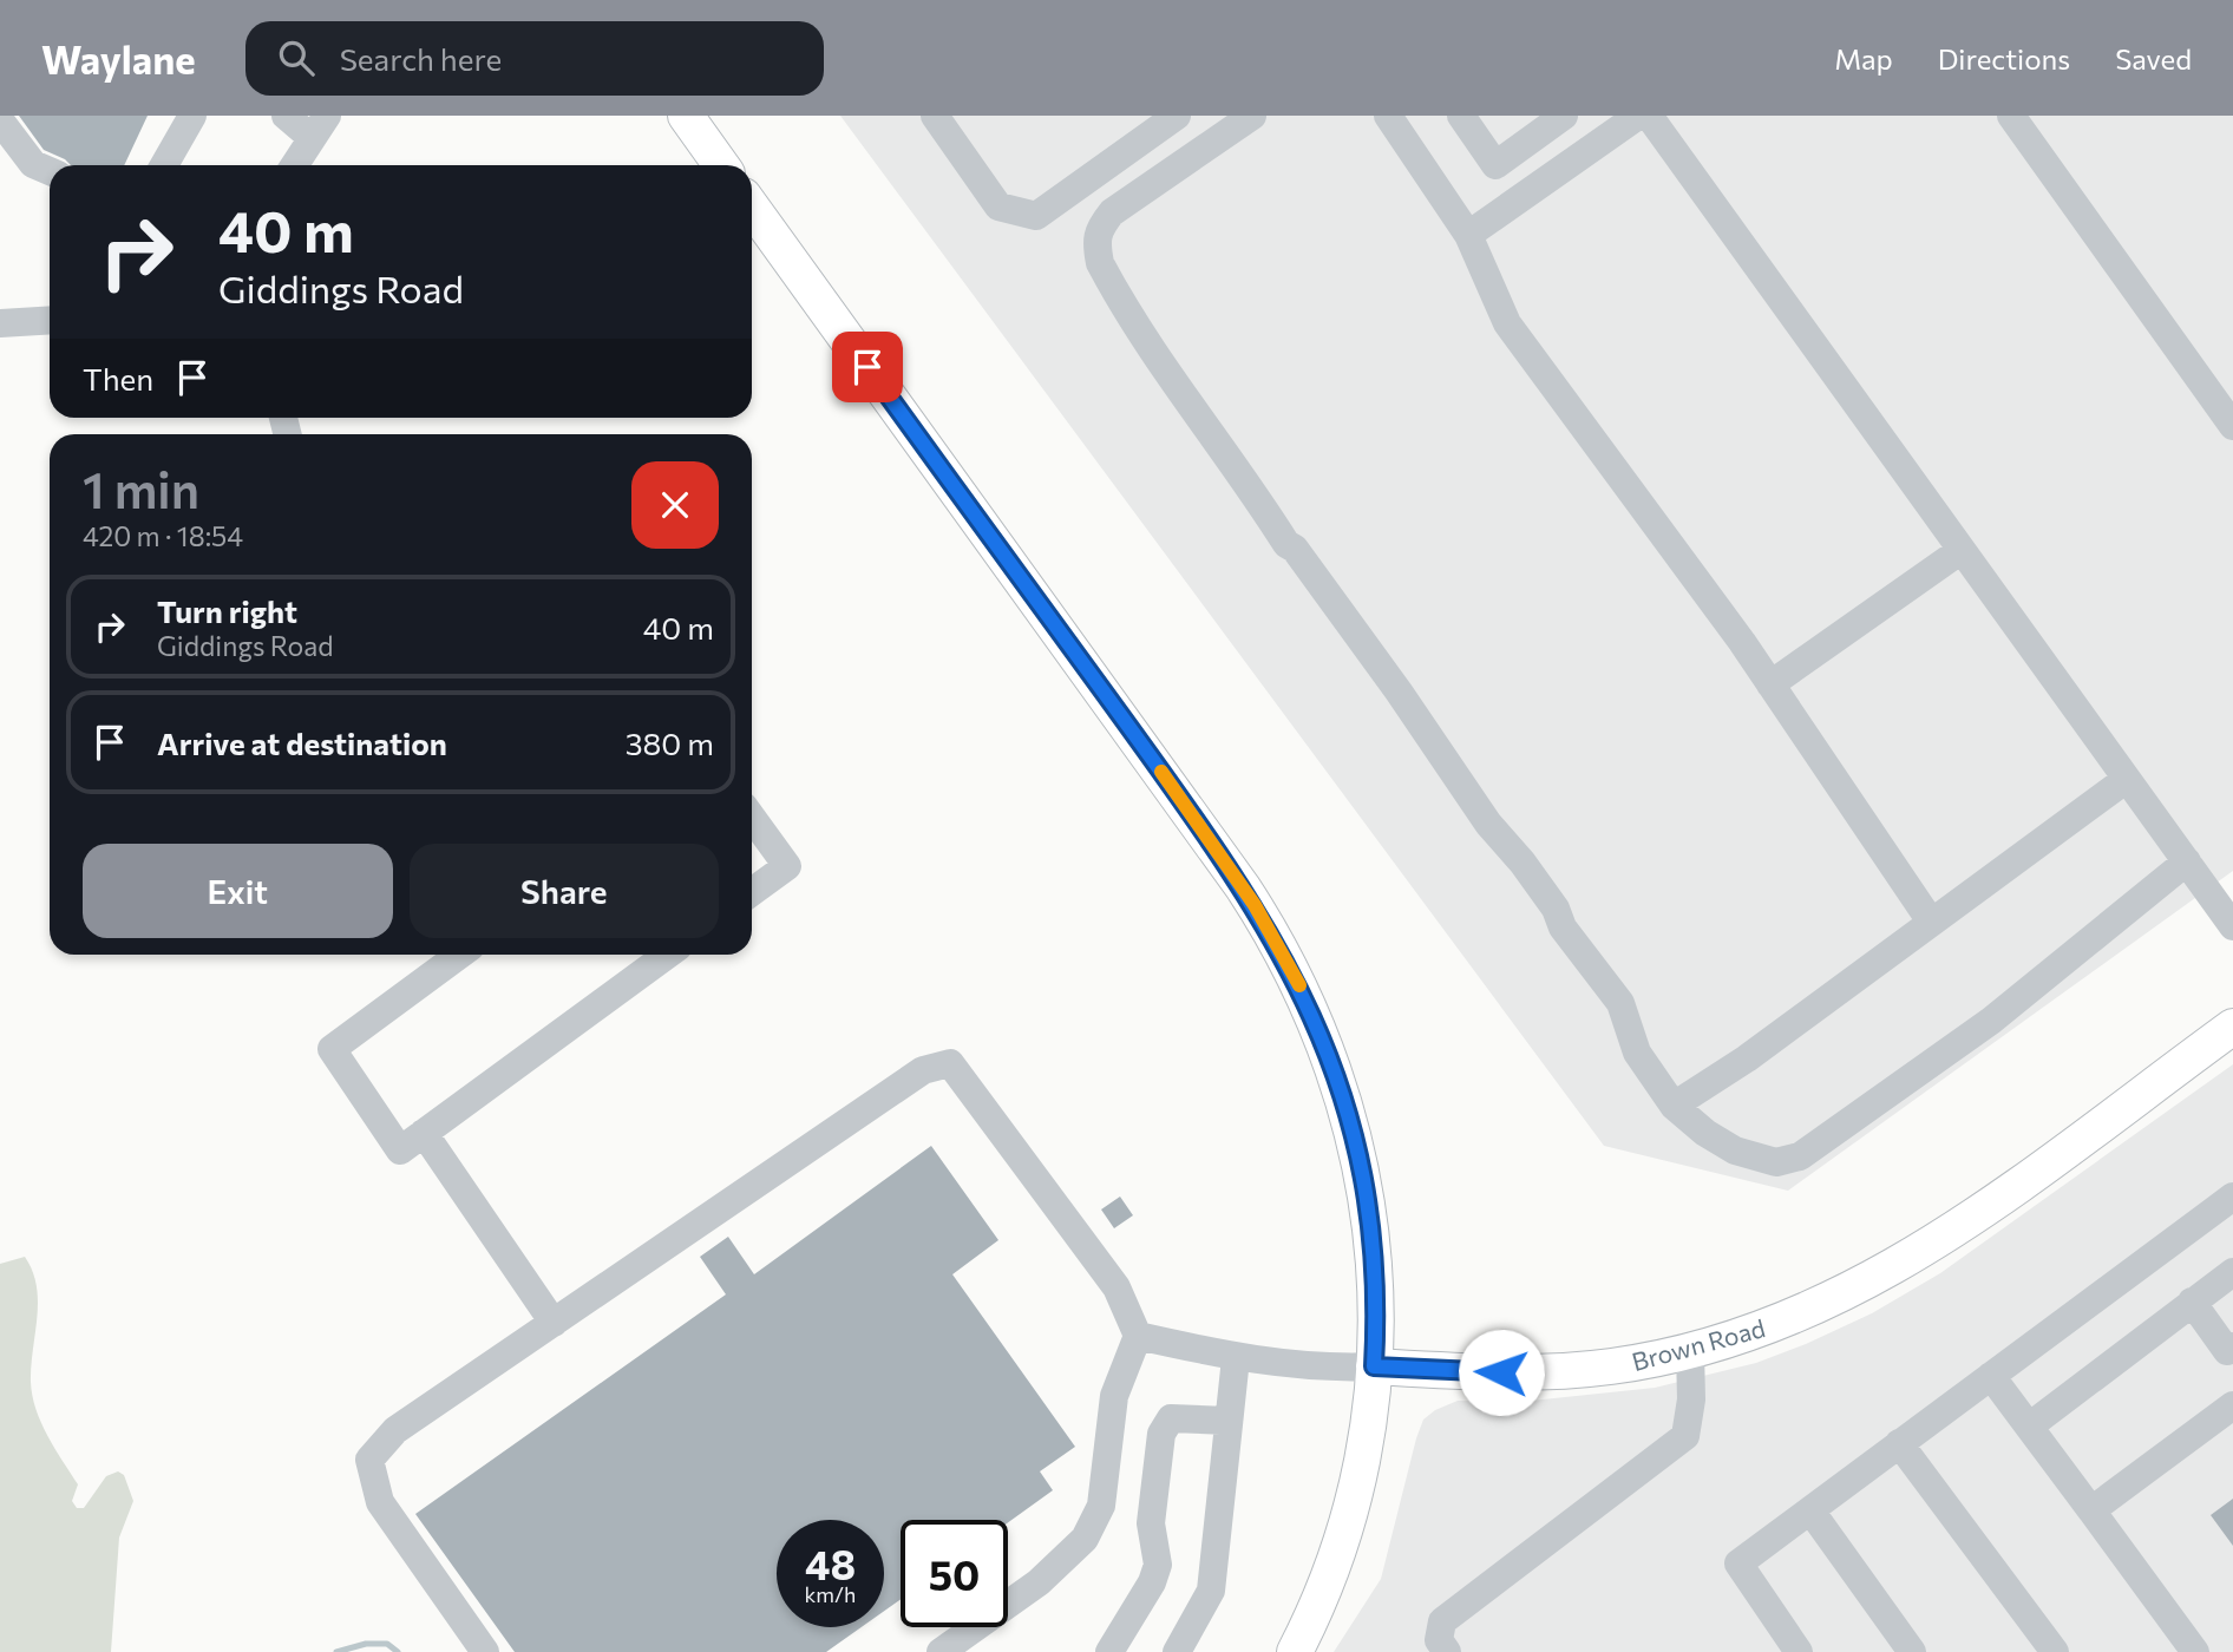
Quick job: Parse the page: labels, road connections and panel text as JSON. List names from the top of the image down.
{
  "streets": {
    "main road": ["Brown Road"]
  },
  "page": {
    "header": "Waylane",
    "search": "Search here",
    "nav": ["Map", "Directions", "Saved"],
    "turn": ["40 m", "Giddings Road"],
    "then": "Then",
    "heading": ["1 min", "420 m · 18:54"],
    "list": [
      {
        "name": "Turn right",
        "note": "Giddings Road",
        "value": "40 m"
      },
      {
        "name": "Arrive at destination",
        "value": "380 m"
      }
    ],
    "buttons": ["Exit", "Share"],
    "speed": "48 km/h",
    "limit": "50"
  }
}
